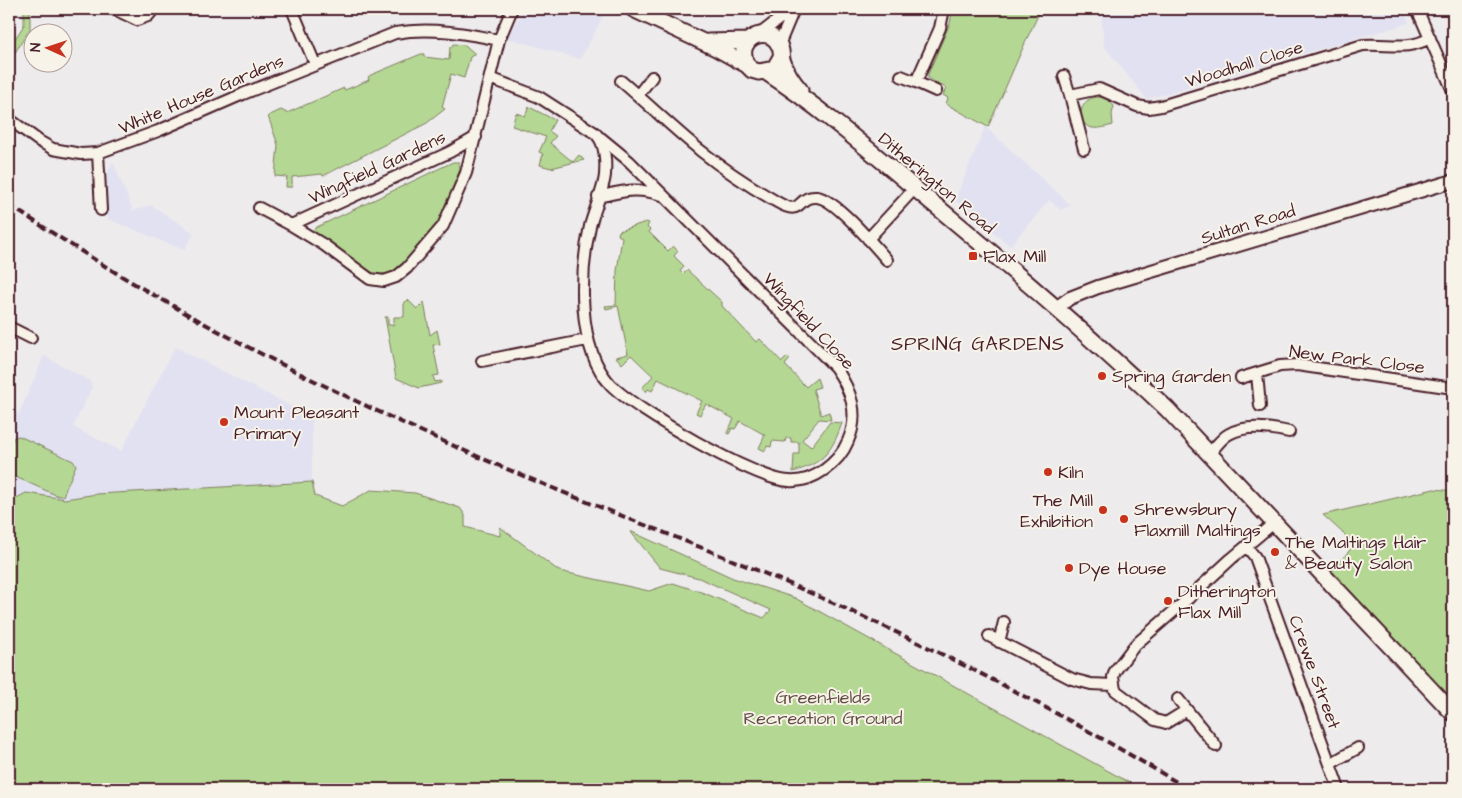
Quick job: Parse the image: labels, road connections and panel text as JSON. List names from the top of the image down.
{
  "streets": {
    "main road": ["Ditherington Road"],
    "street": [
      "Woodhall Close",
      "White House Gardens",
      "Wingfield Gardens",
      "Sultan Road",
      "Wingfield Close",
      "New Park Close",
      "Crewe Street"
    ]
  },
  "crossings": [
    ["White House Gardens", "Wingfield Gardens"],
    ["Wingfield Gardens", "Wingfield Close"],
    ["Ditherington Road", "Sultan Road"]
  ],
  "districts": ["SPRING GARDENS"],
  "parks": ["Greenfields Recreation Ground"],
  "places": {
    "transit": ["Flax Mill"],
    "other": [
      "Spring Garden",
      "Mount Pleasant Primary",
      "Kiln",
      "The Mill Exhibition",
      "Shrewsbury Flaxmill Maltings",
      "The Maltings Hair & Beauty Salon",
      "Dye House",
      "Ditherington Flax Mill"
    ]
  },
  "north": "left"
}
